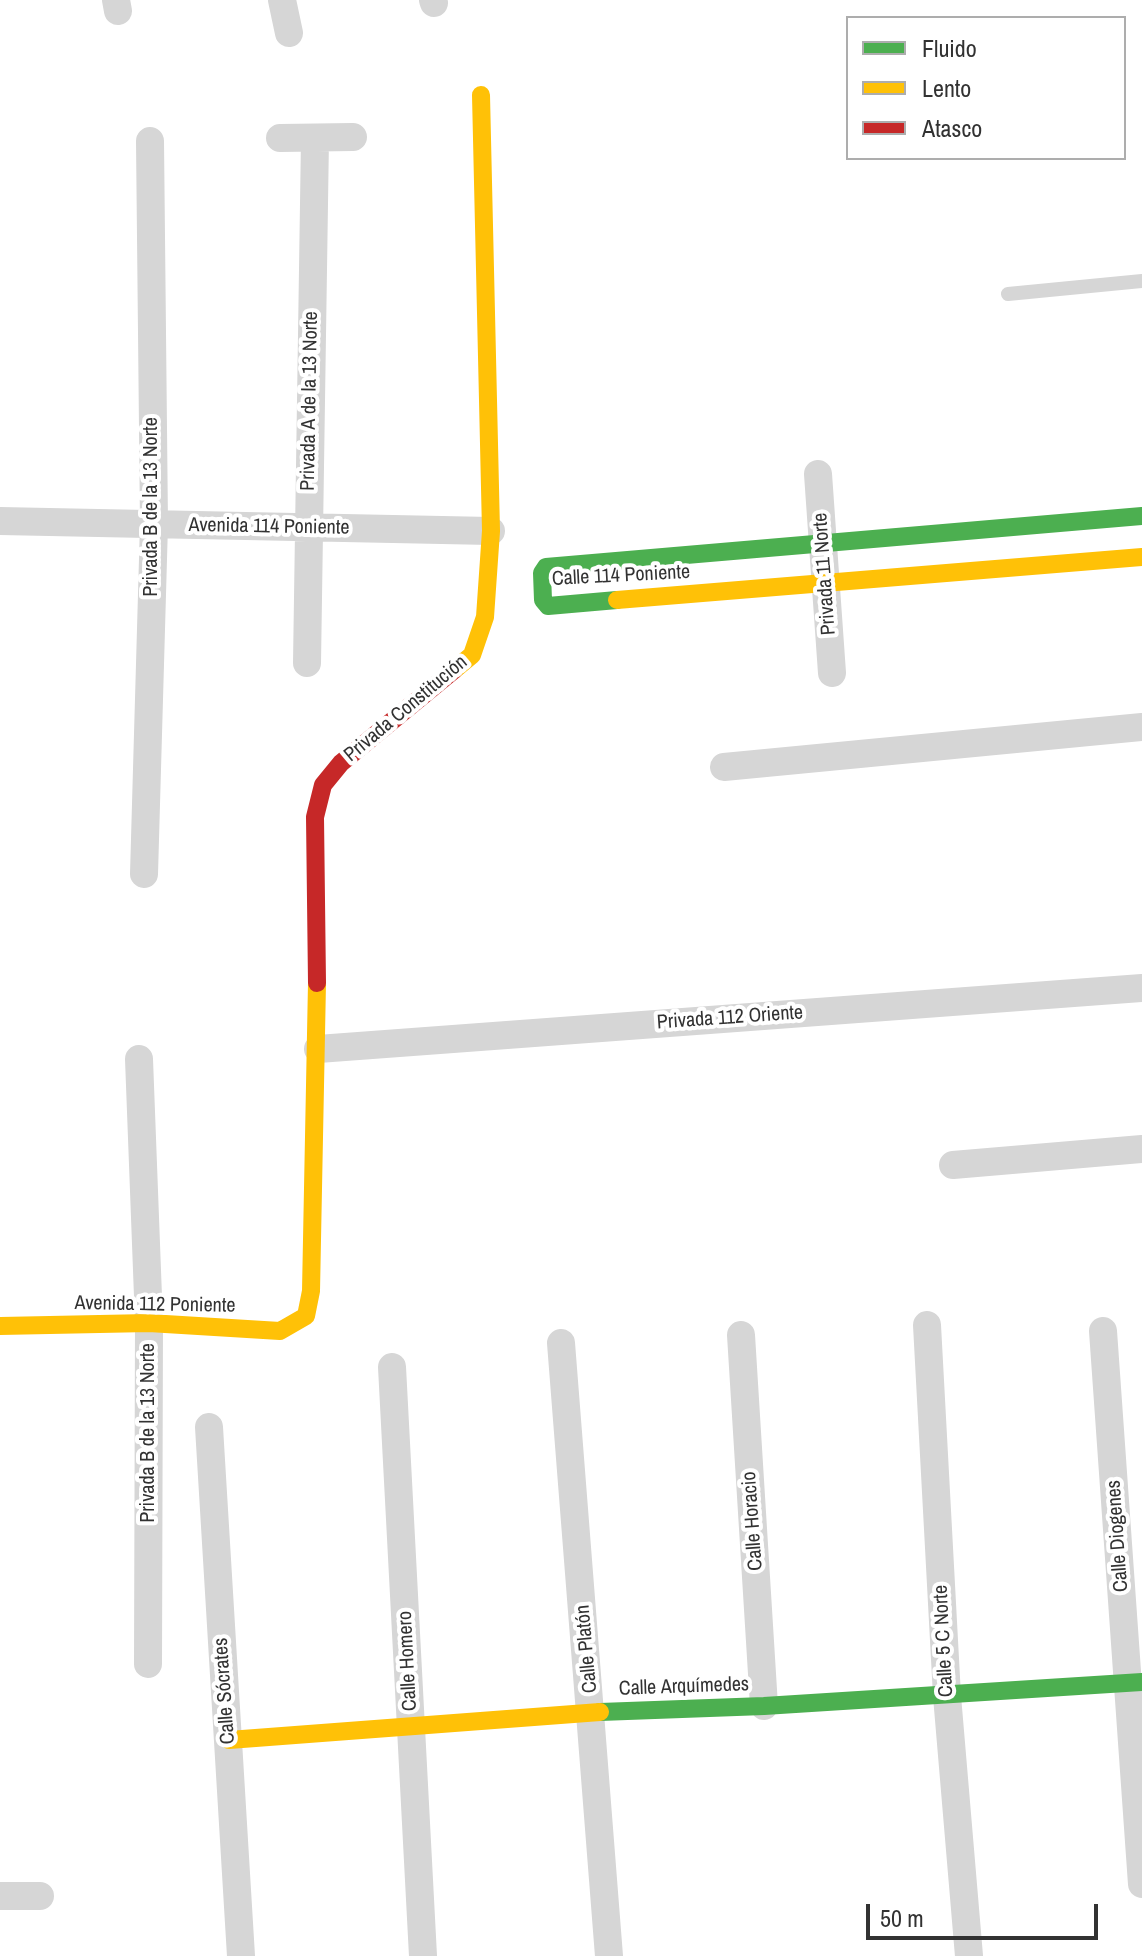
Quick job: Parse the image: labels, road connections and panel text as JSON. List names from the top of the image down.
{
  "streets": {
    "street": [
      "Privada A de la 13 Norte",
      "Privada B de la 13 Norte",
      "Avenida 114 Poniente",
      "Privada 11 Norte",
      "Calle 114 Poniente",
      "Privada Constitución",
      "Privada 112 Oriente",
      "Avenida 112 Poniente",
      "Calle Horacio",
      "Calle Diogenes",
      "Calle 5 C Norte",
      "Calle Platón",
      "Calle Homero",
      "Calle Arquímedes",
      "Calle Sócrates"
    ]
  },
  "crossings": [
    ["Privada A de la 13 Norte", "Avenida 114 Poniente"],
    ["Privada B de la 13 Norte", "Avenida 114 Poniente"],
    ["Privada B de la 13 Norte", "Avenida 112 Poniente"],
    ["Avenida 114 Poniente", "Privada Constitución"],
    ["Privada 11 Norte", "Calle 114 Poniente"],
    ["Privada Constitución", "Privada 112 Oriente"],
    ["Privada Constitución", "Avenida 112 Poniente"],
    ["Calle Horacio", "Calle Arquímedes"],
    ["Calle Diogenes", "Calle Arquímedes"],
    ["Calle 5 C Norte", "Calle Arquímedes"],
    ["Calle Platón", "Calle Arquímedes"],
    ["Calle Homero", "Calle Arquímedes"],
    ["Calle Arquímedes", "Calle Sócrates"]
  ],
  "legend": ["Fluido", "Lento", "Atasco"],
  "scale_bar": "50 m"
}
